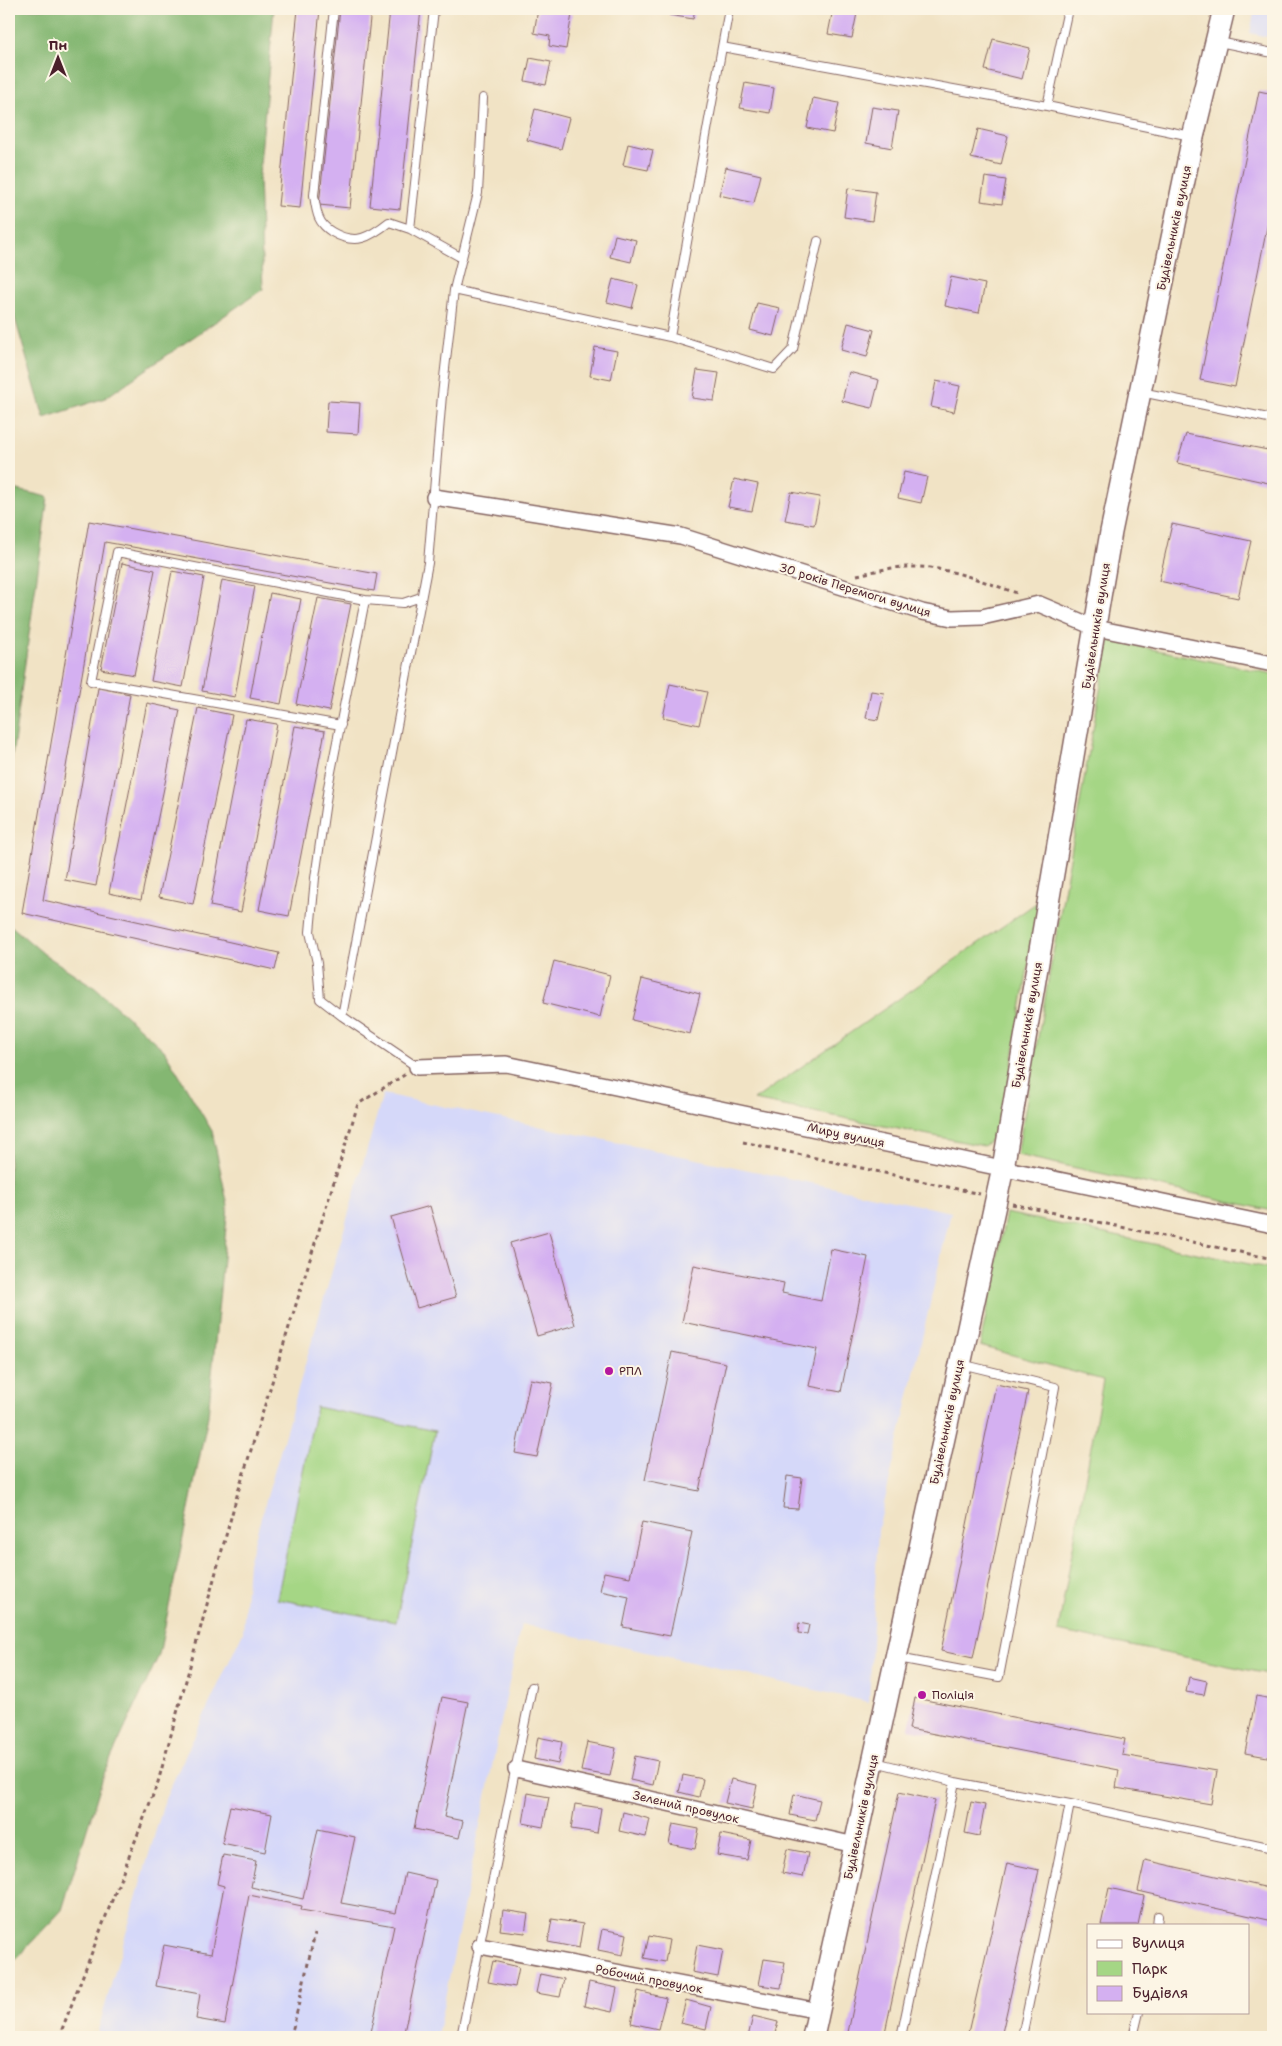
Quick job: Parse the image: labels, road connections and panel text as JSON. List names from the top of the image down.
{
  "streets": {
    "street": [
      "Будівельників вулиця",
      "30 років Перемоги вулиця",
      "Миру вулиця",
      "Зелений провулок",
      "Робочий провулок"
    ]
  },
  "crossings": [
    ["Будівельників вулиця", "Миру вулиця"],
    ["Будівельників вулиця", "Зелений провулок"],
    ["Будівельників вулиця", "Робочий провулок"]
  ],
  "places": ["РПЛ", "Поліція"],
  "legend": ["Вулиця", "Парк", "Будівля"],
  "north": "top"
}
